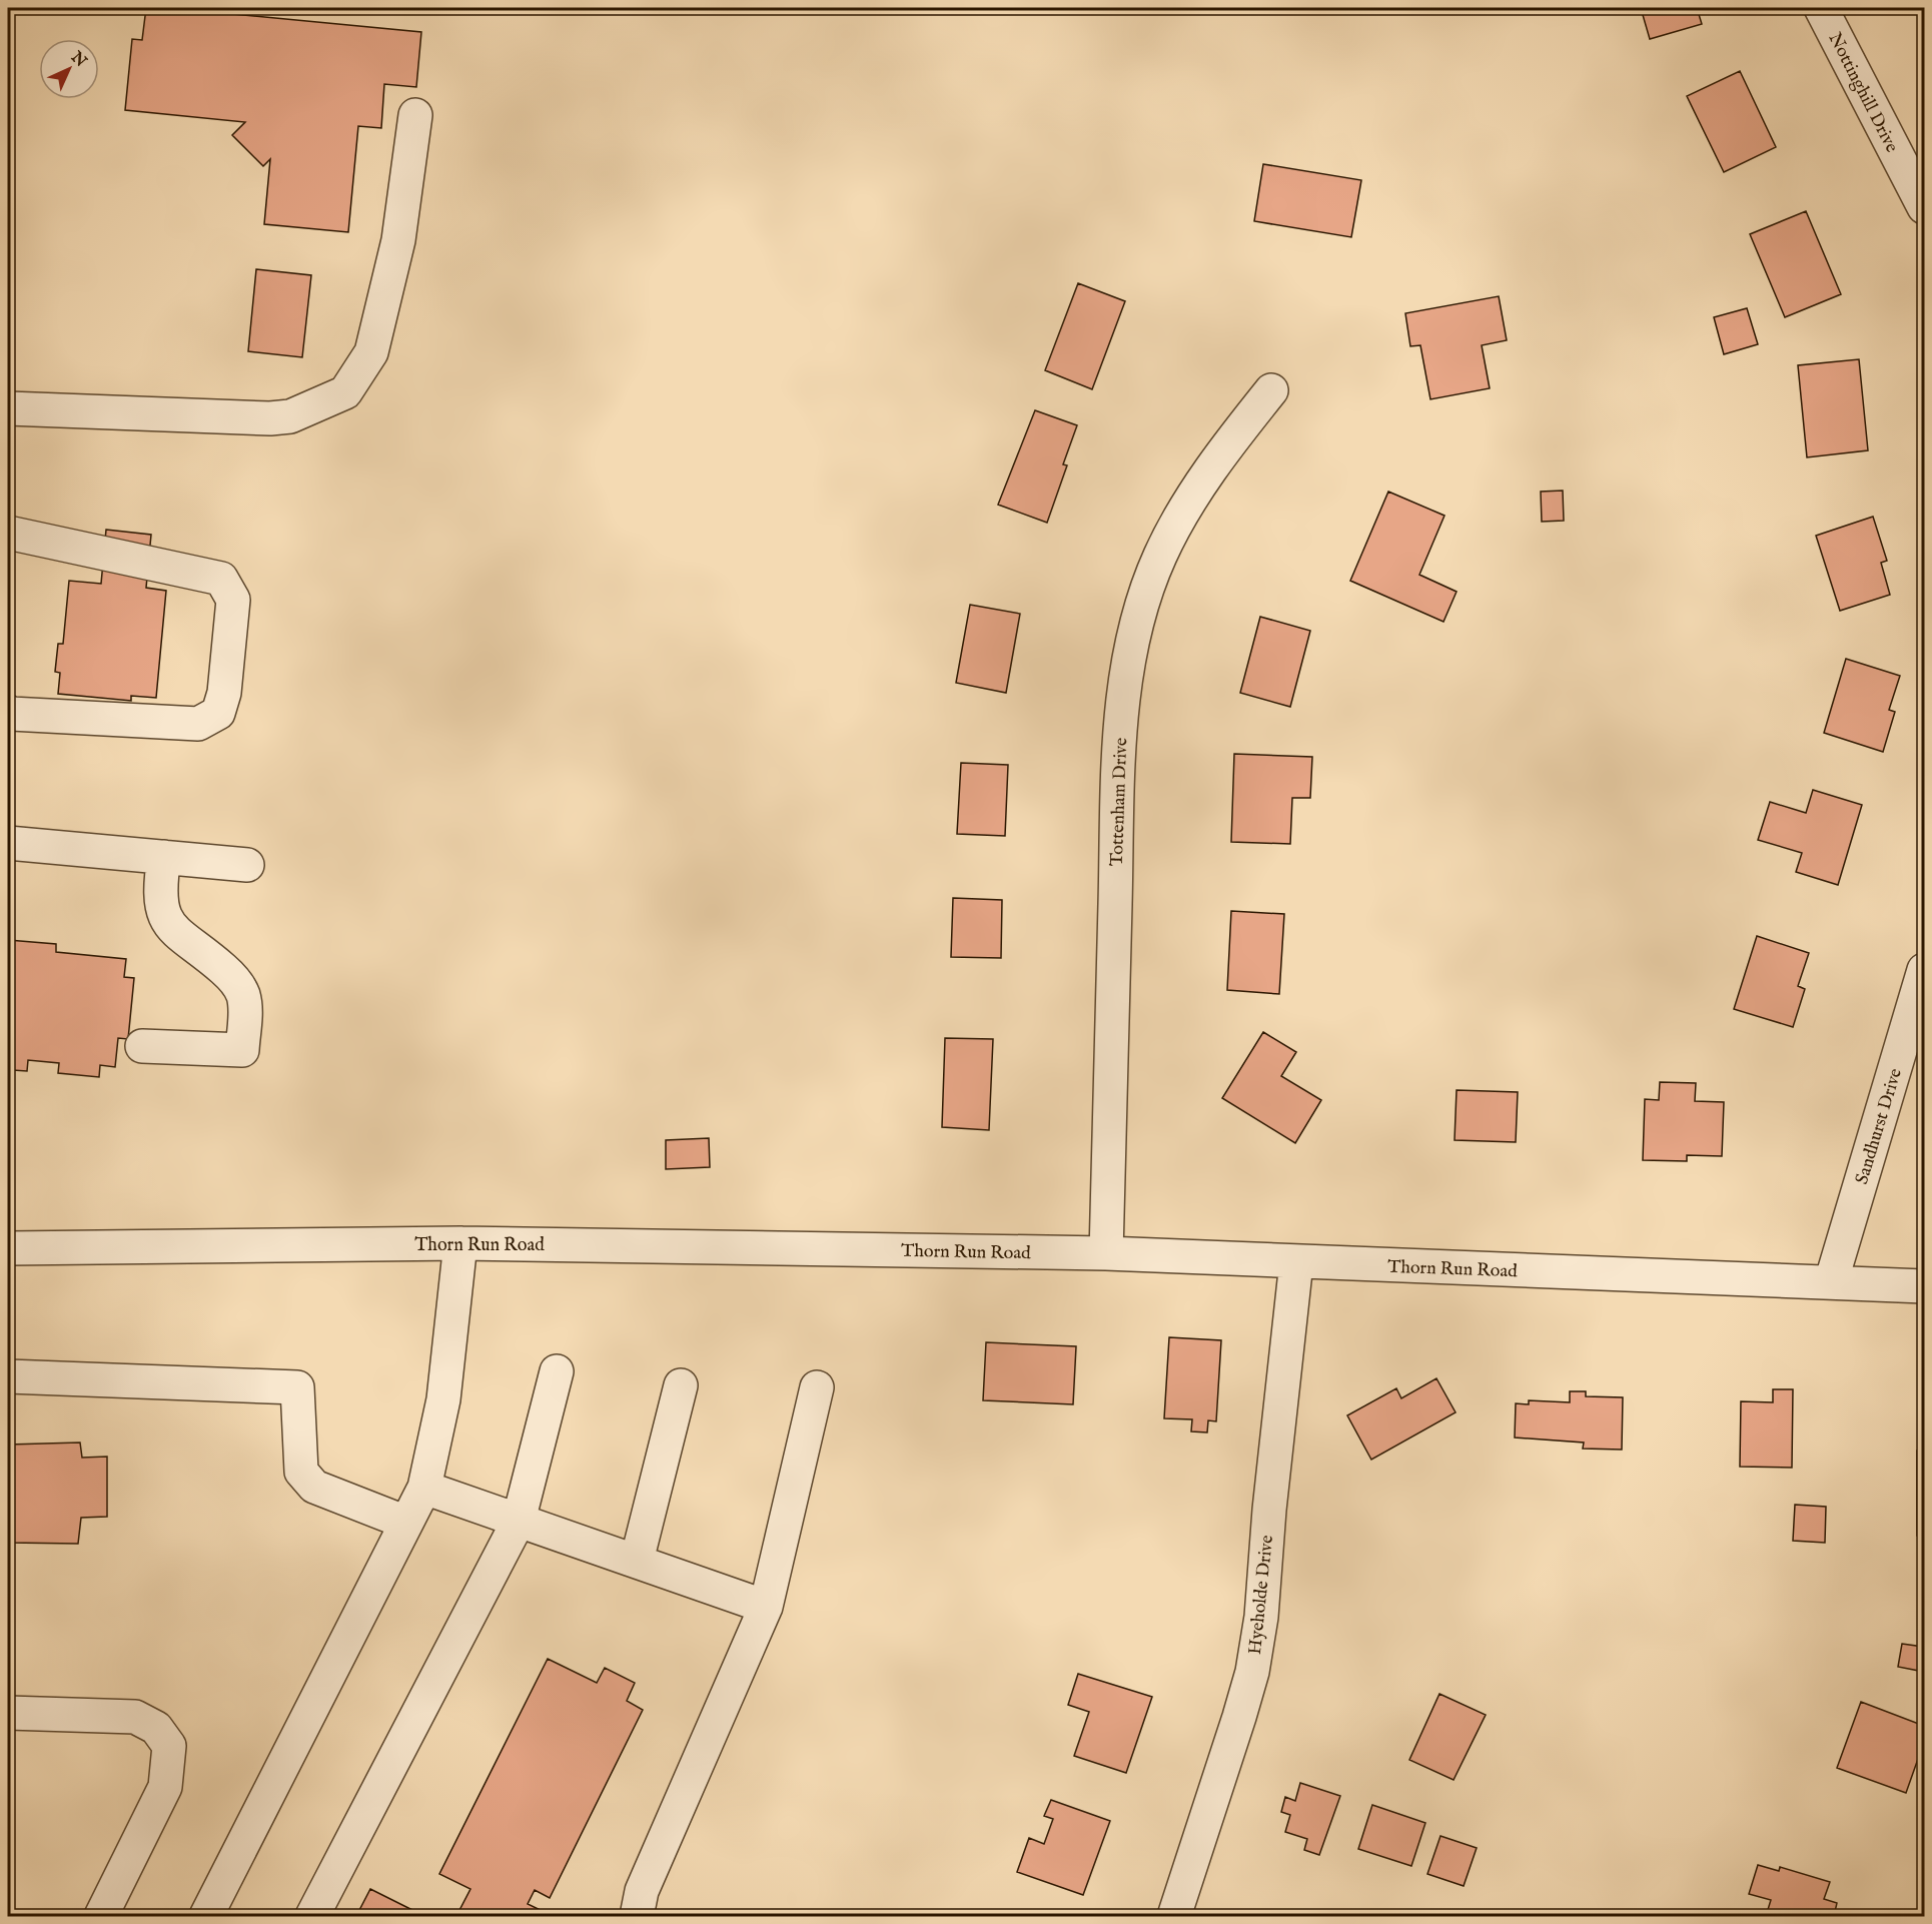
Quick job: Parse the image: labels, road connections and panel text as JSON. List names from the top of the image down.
{
  "streets": {
    "street": [
      "Nottinghill Drive",
      "Tottenham Drive",
      "Sandhurst Drive",
      "Thorn Run Road",
      "Hyeholde Drive"
    ]
  },
  "crossings": [
    ["Tottenham Drive", "Thorn Run Road"],
    ["Sandhurst Drive", "Thorn Run Road"],
    ["Thorn Run Road", "Hyeholde Drive"]
  ],
  "north": "top right"
}
